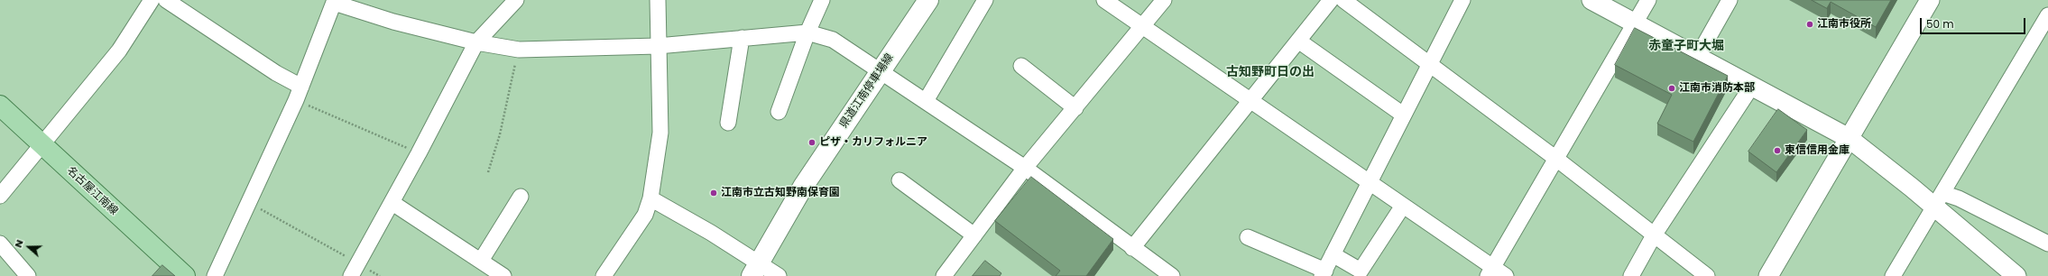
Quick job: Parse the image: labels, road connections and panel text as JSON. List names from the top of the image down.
{
  "streets": {
    "main road": ["県道江南停車場線", "名古屋江南線"]
  },
  "districts": ["赤童子町大堀", "古知野町日の出"],
  "places": [
    "江南市役所",
    "江南市消防本部",
    "ピザ・カリフォルニア",
    "東信信用金庫",
    "江南市立古知野南保育園"
  ],
  "scale_bar": "50 m",
  "north": "left"
}
